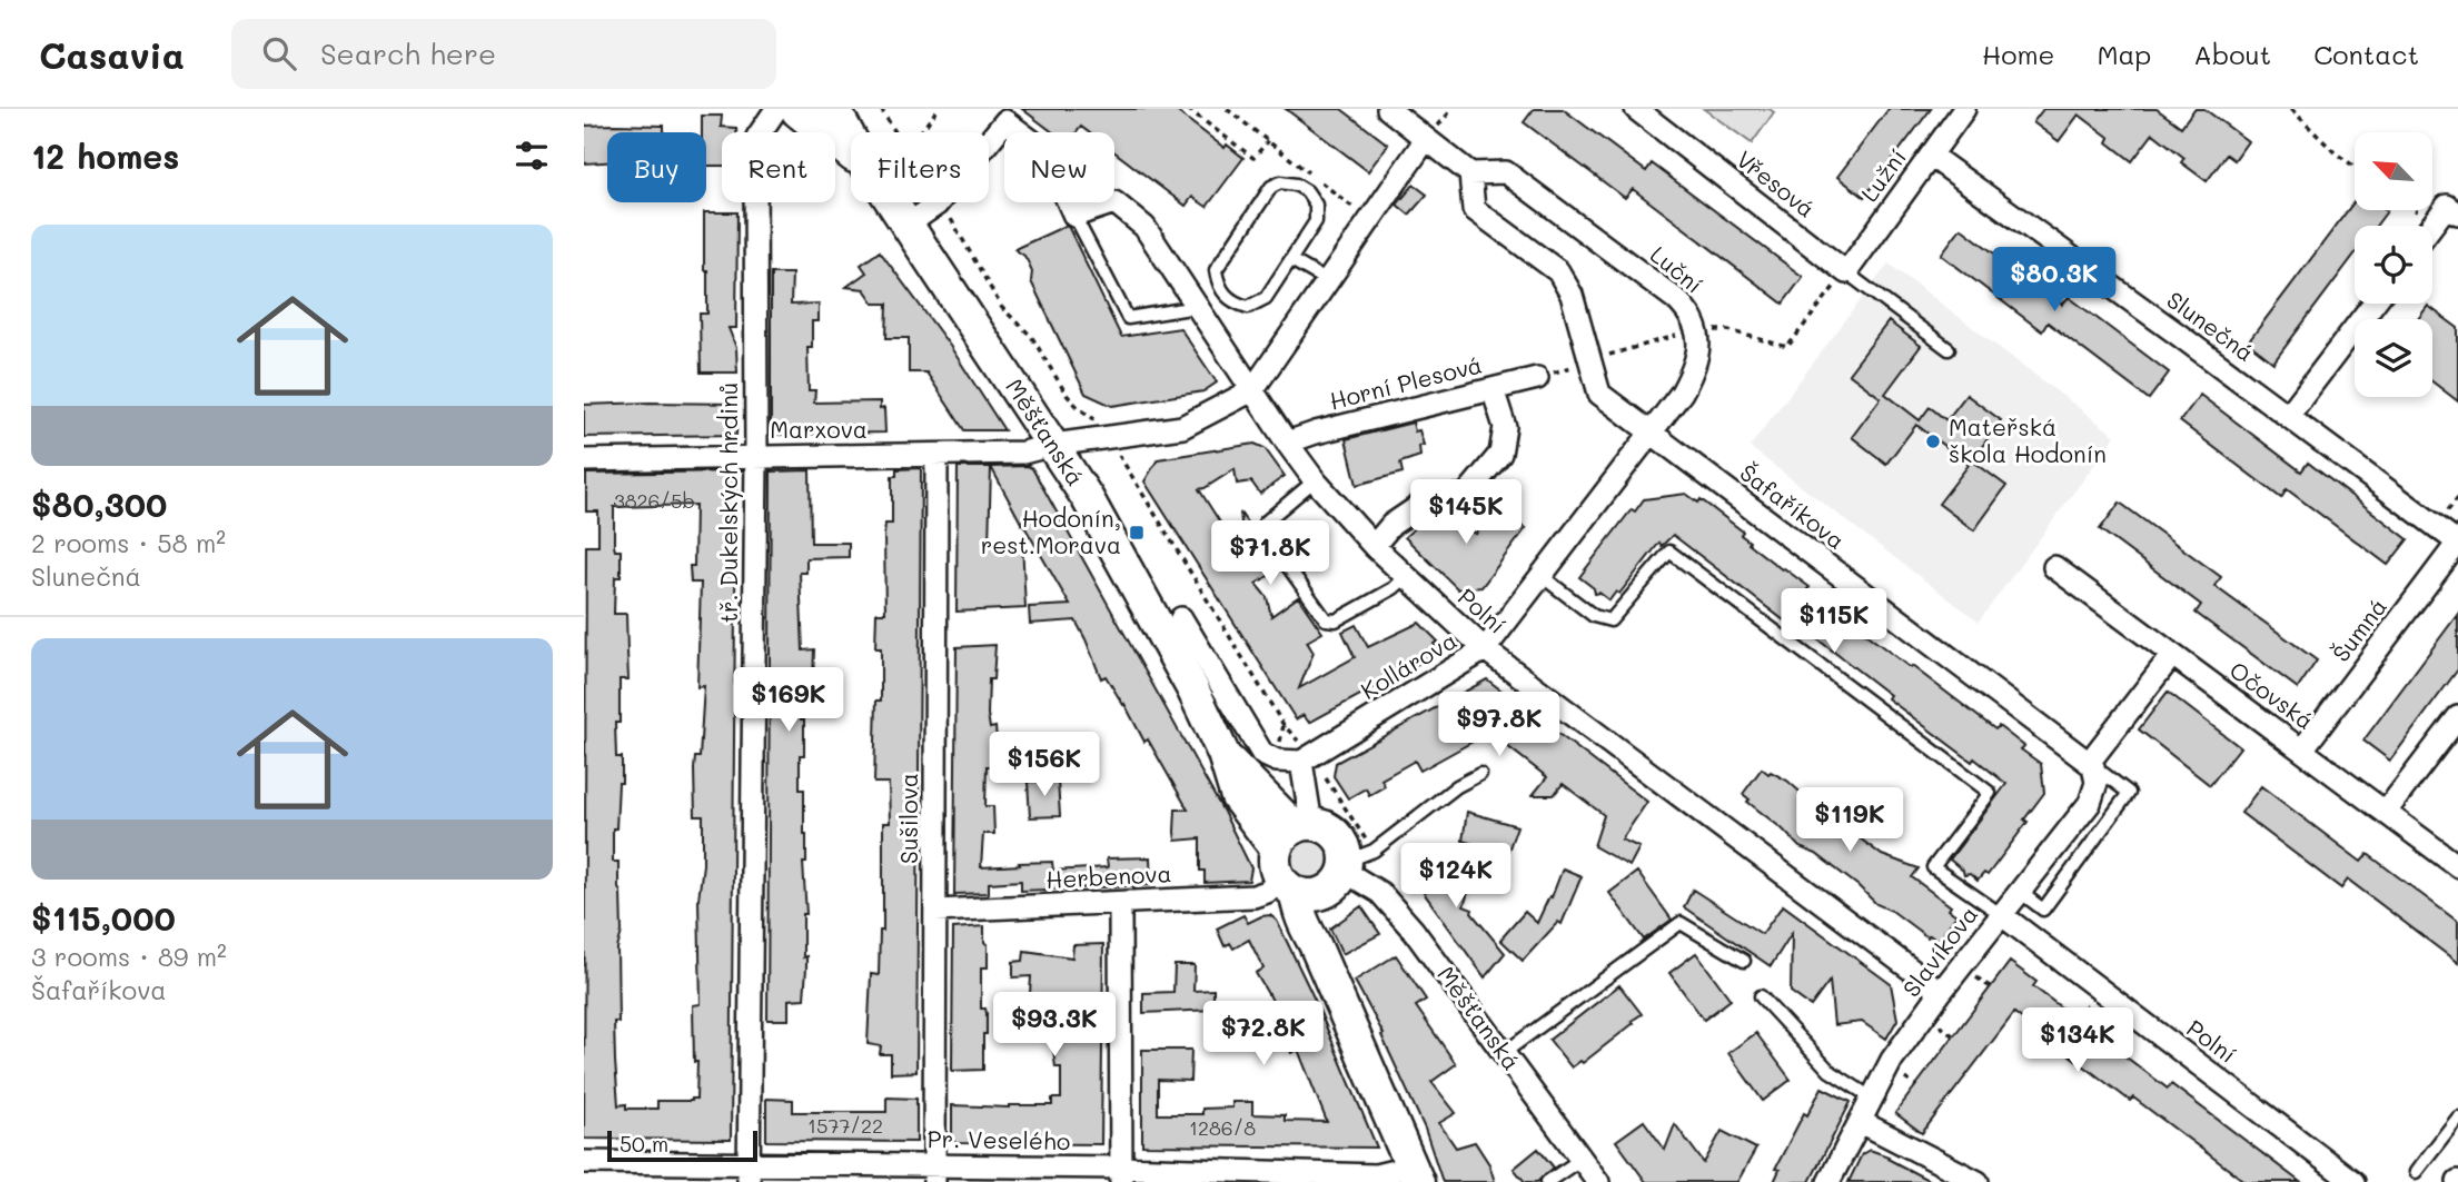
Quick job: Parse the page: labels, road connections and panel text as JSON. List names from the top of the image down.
{
  "streets": {
    "main road": ["Měšťanská"],
    "street": [
      "Lužní",
      "Vřesová",
      "Luční",
      "Slunečná",
      "Horní Plesová",
      "Marxova",
      "tř. Dukelských hrdinů",
      "Šafaříkova",
      "Polní",
      "Šumná",
      "Kollárova",
      "Očovská",
      "Sušilova",
      "Herbenova",
      "Slavíkova",
      "Pr. Veselého"
    ]
  },
  "crossings": [
    ["Lužní", "Vřesová"],
    ["Lužní", "Slunečná"],
    ["Luční", "Šafaříkova"],
    ["Luční", "Kollárova"],
    ["Slunečná", "Šumná"],
    ["Horní Plesová", "Polní"],
    ["Marxova", "Měšťanská"],
    ["Marxova", "tř. Dukelských hrdinů"],
    ["Marxova", "Sušilova"],
    ["Měšťanská", "tř. Dukelských hrdinů"],
    ["Měšťanská", "Herbenova"],
    ["tř. Dukelských hrdinů", "Pr. Veselého"],
    ["Šafaříkova", "Kollárova"],
    ["Šafaříkova", "Slavíkova"],
    ["Polní", "Kollárova"],
    ["Polní", "Slavíkova"],
    ["Šumná", "Očovská"],
    ["Sušilova", "Herbenova"],
    ["Sušilova", "Pr. Veselého"]
  ],
  "places": {
    "other": ["Mateřská škola Hodonín"],
    "transit": ["Hodonín, rest.Morava"]
  },
  "house_numbers": ["3826/5b", "1577/22", "1286/8"],
  "scale_bar": "50 m",
  "north": "top left",
  "page": {
    "header": "Casavia",
    "search": "Search here",
    "nav": [
      "Home",
      "Map",
      "About",
      "Contact"
    ],
    "heading": "12 homes",
    "chip": [
      "Buy",
      "Rent",
      "Filters",
      "New"
    ],
    "list": [
      {
        "name": "$80,300",
        "note": "2 rooms · 58 m² · Slunečná"
      },
      {
        "name": "$115,000",
        "note": "3 rooms · 89 m² · Šafaříkova"
      }
    ],
    "price": [
      "$80.3K",
      "$145K",
      "$71.8K",
      "$115K",
      "$169K",
      "$97.8K",
      "$156K",
      "$119K",
      "$124K",
      "$93.3K",
      "$72.8K",
      "$134K"
    ],
    "scale": "50 m"
  }
}
